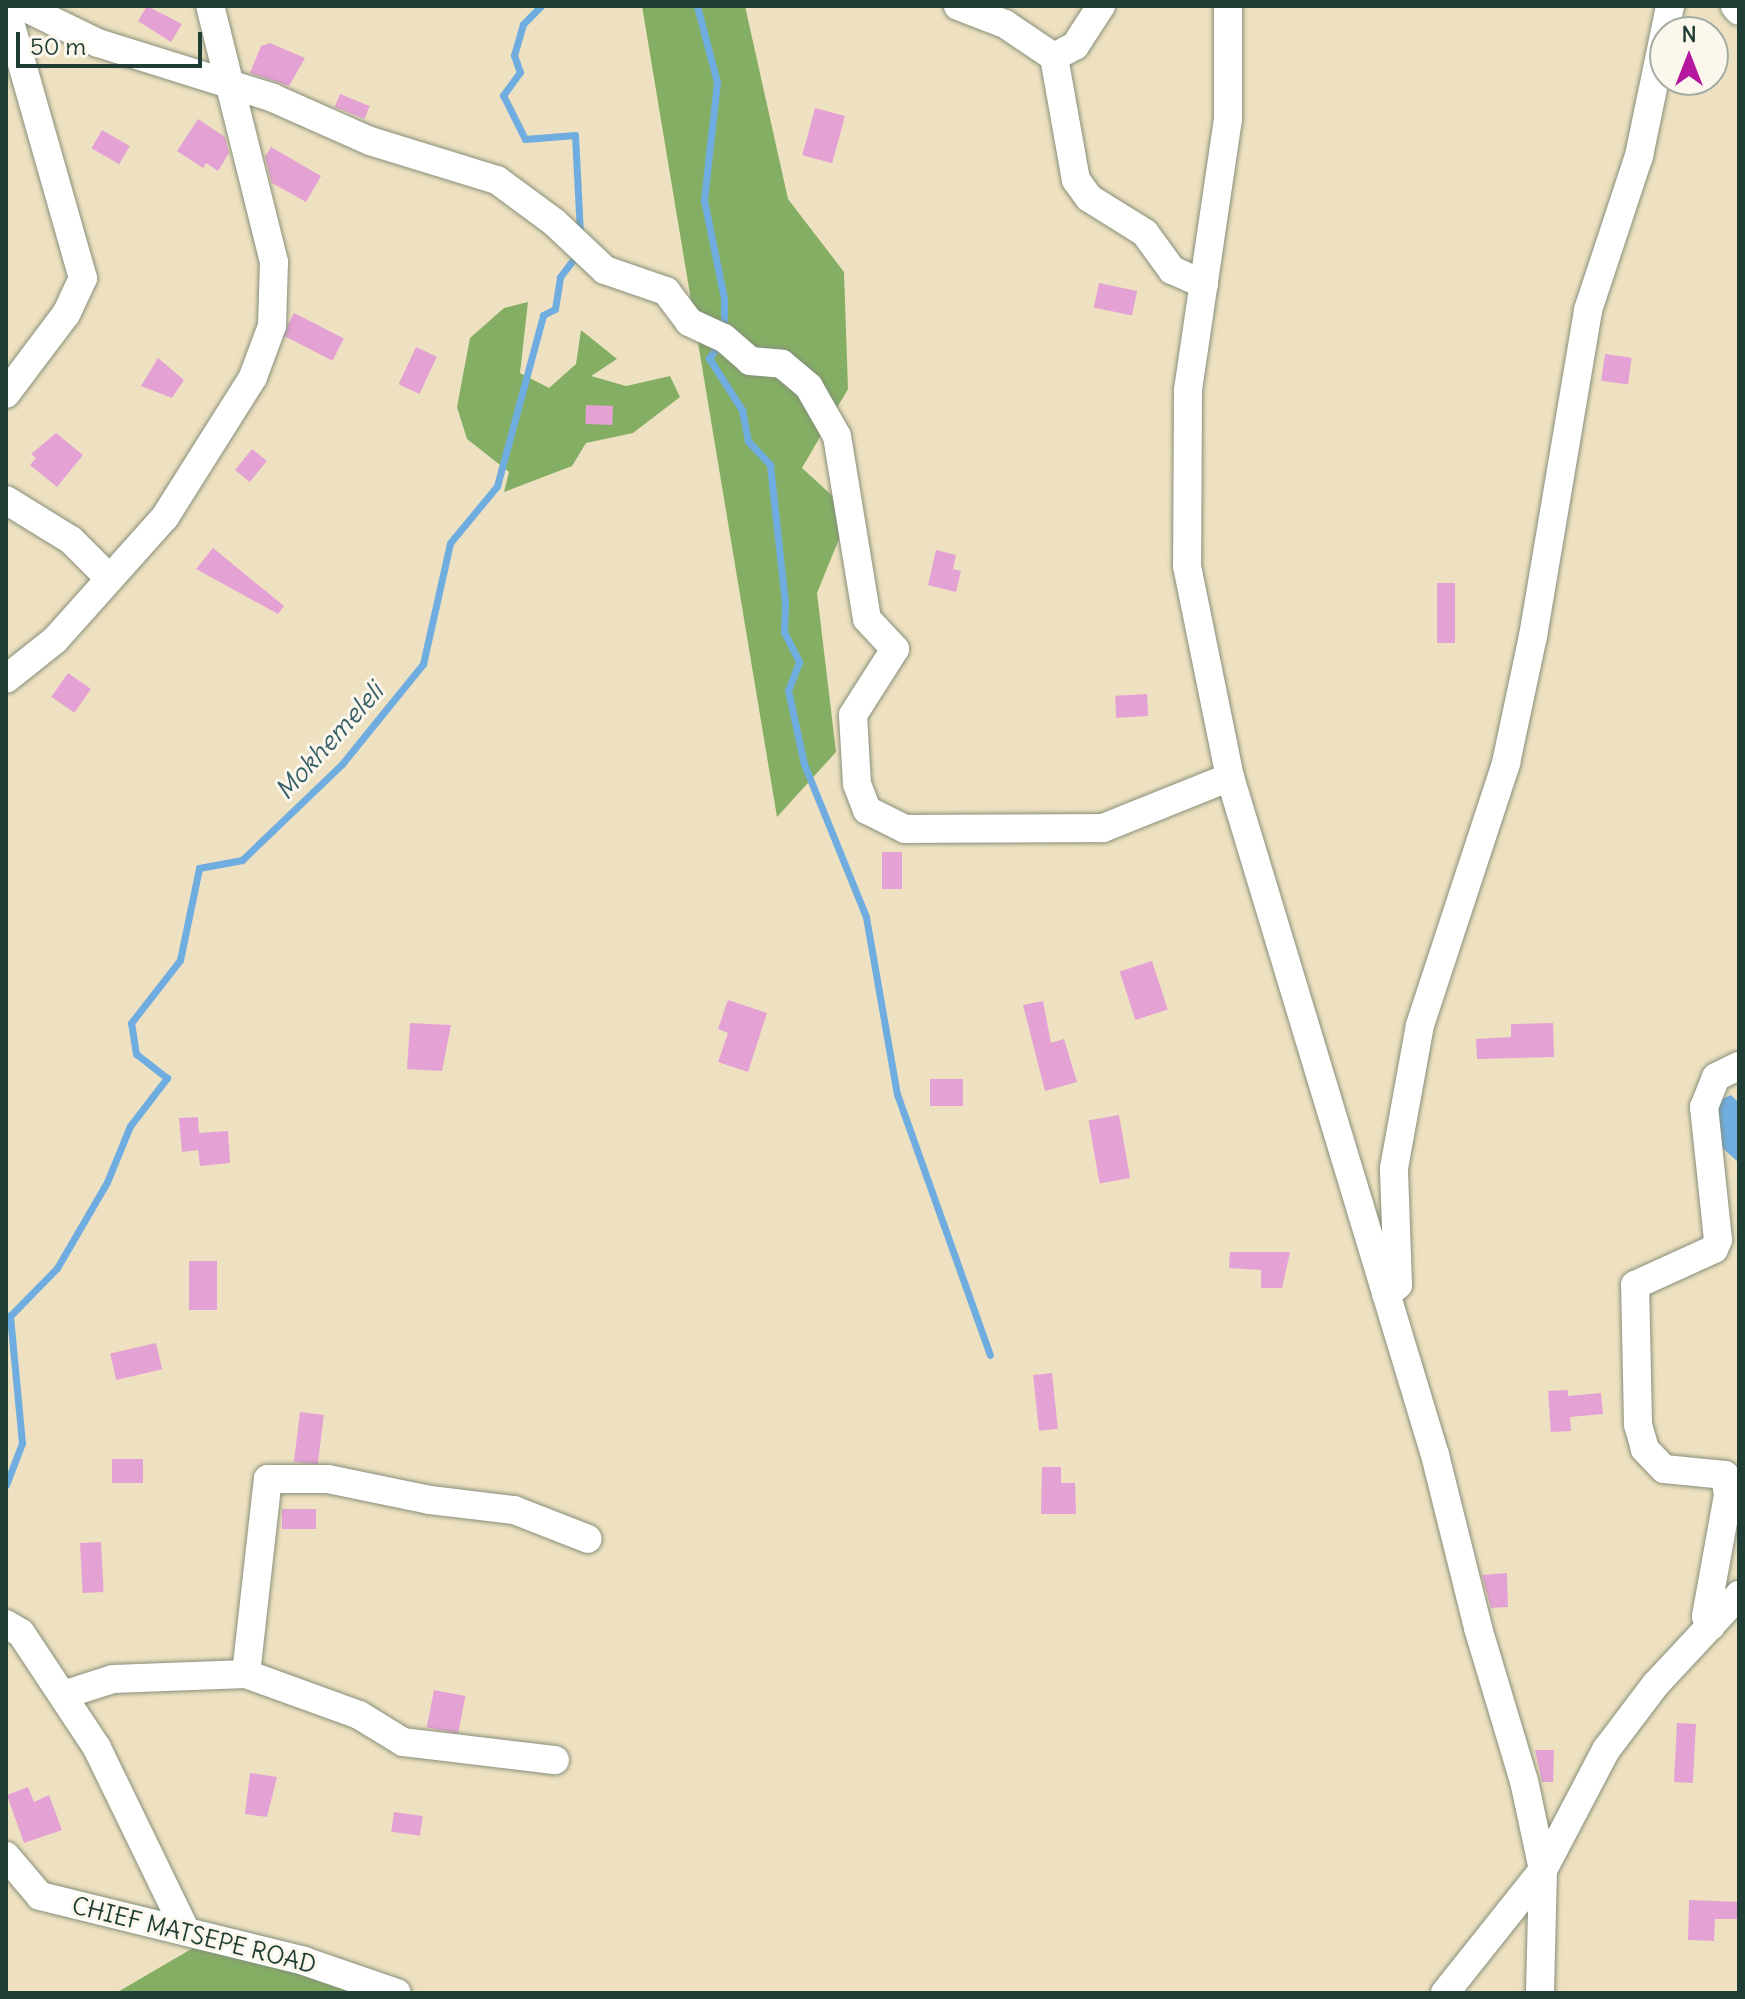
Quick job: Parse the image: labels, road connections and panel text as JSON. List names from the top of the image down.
{
  "streets": {
    "street": ["CHIEF MATSEPE ROAD"]
  },
  "water": ["Mokhemeleli"],
  "scale_bar": "50 m",
  "north": "top"
}
